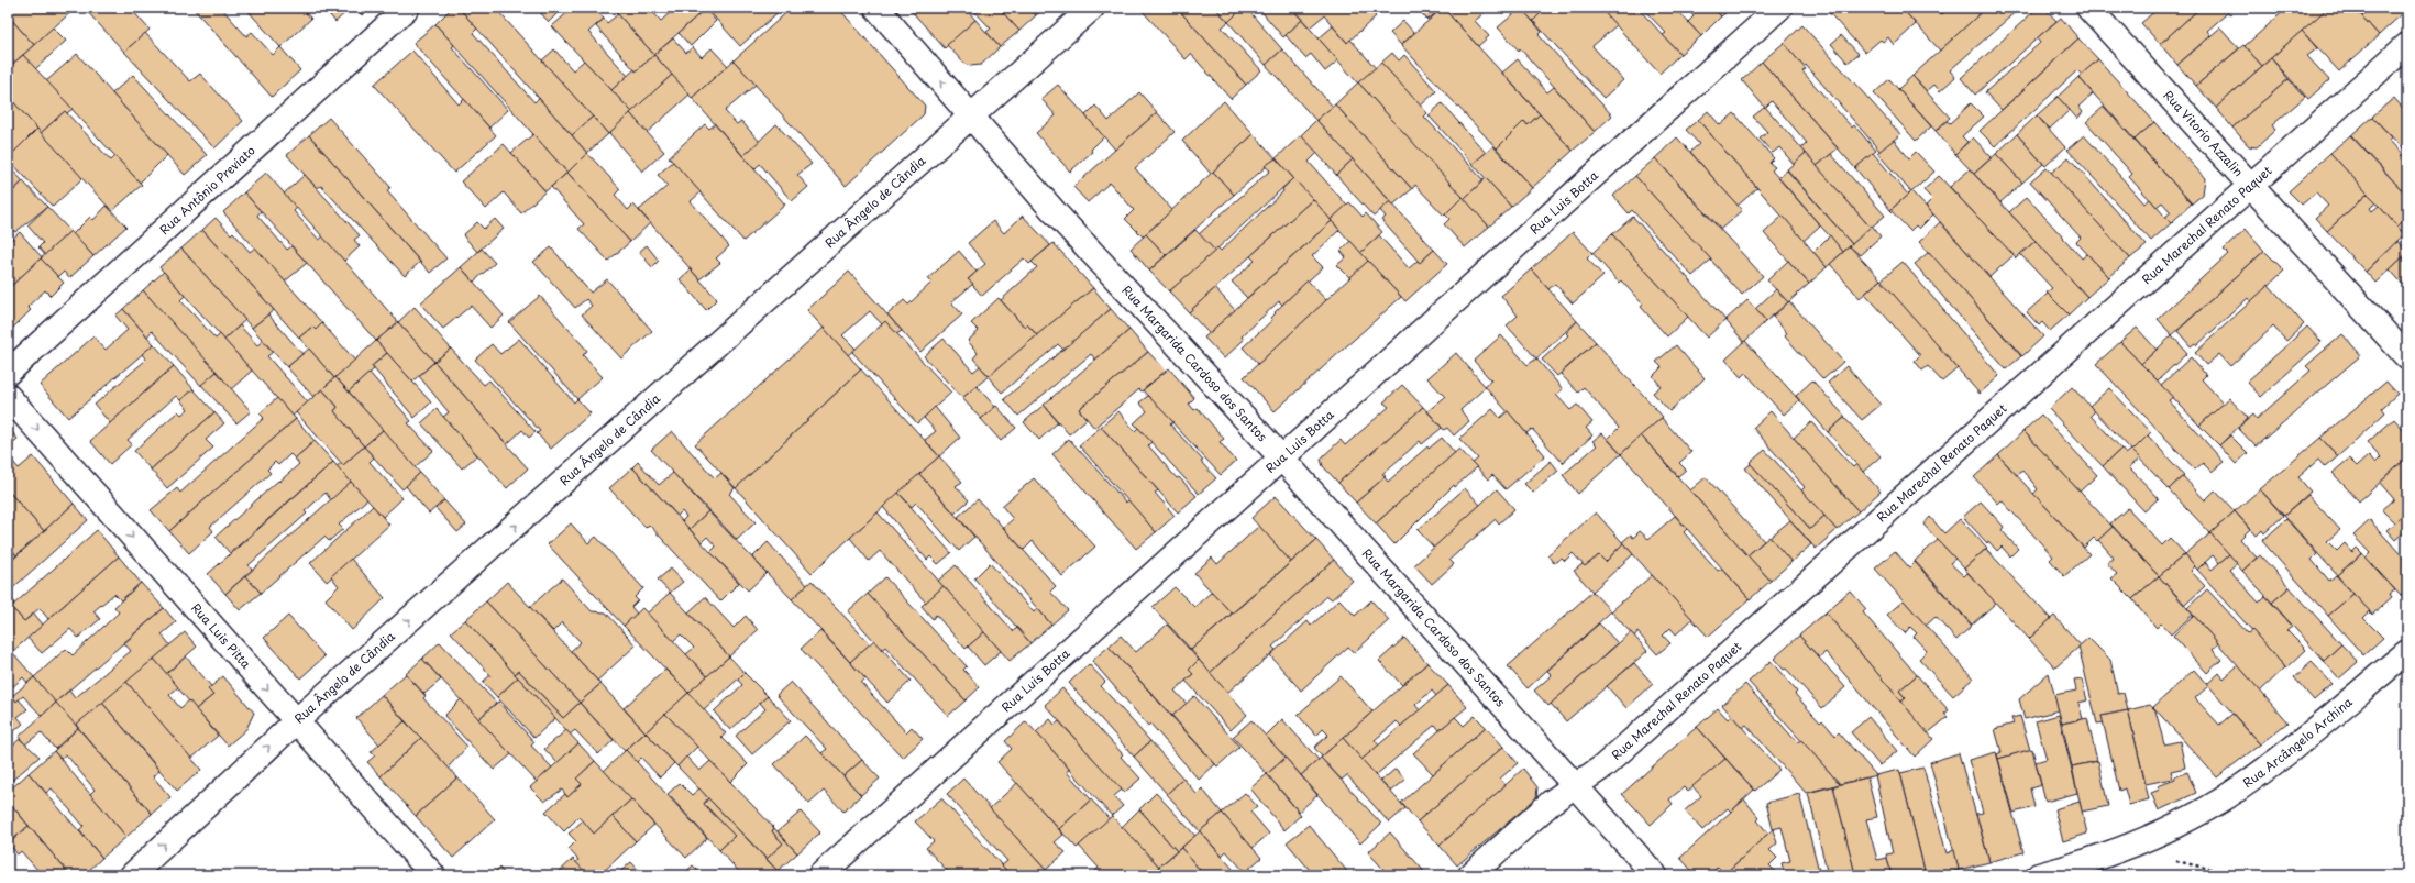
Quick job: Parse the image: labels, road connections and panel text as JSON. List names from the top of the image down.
{
  "streets": {
    "street": [
      "Rua Vitorio Azzalin",
      "Rua Antônio Previato",
      "Rua Ângelo de Cândia",
      "Rua Luis Botta",
      "Rua Marechal Renato Paquet",
      "Rua Margarida Cardoso dos Santos",
      "Rua Luis Pitta",
      "Rua Arcângelo Archina"
    ]
  },
  "crossings": [
    ["Rua Vitorio Azzalin", "Rua Marechal Renato Paquet"],
    ["Rua Ângelo de Cândia", "Rua Margarida Cardoso dos Santos"],
    ["Rua Ângelo de Cândia", "Rua Luis Pitta"],
    ["Rua Luis Botta", "Rua Margarida Cardoso dos Santos"],
    ["Rua Marechal Renato Paquet", "Rua Margarida Cardoso dos Santos"]
  ],
  "one_way": ["Rua Ângelo de Cândia", "Rua Luis Pitta"]
}
